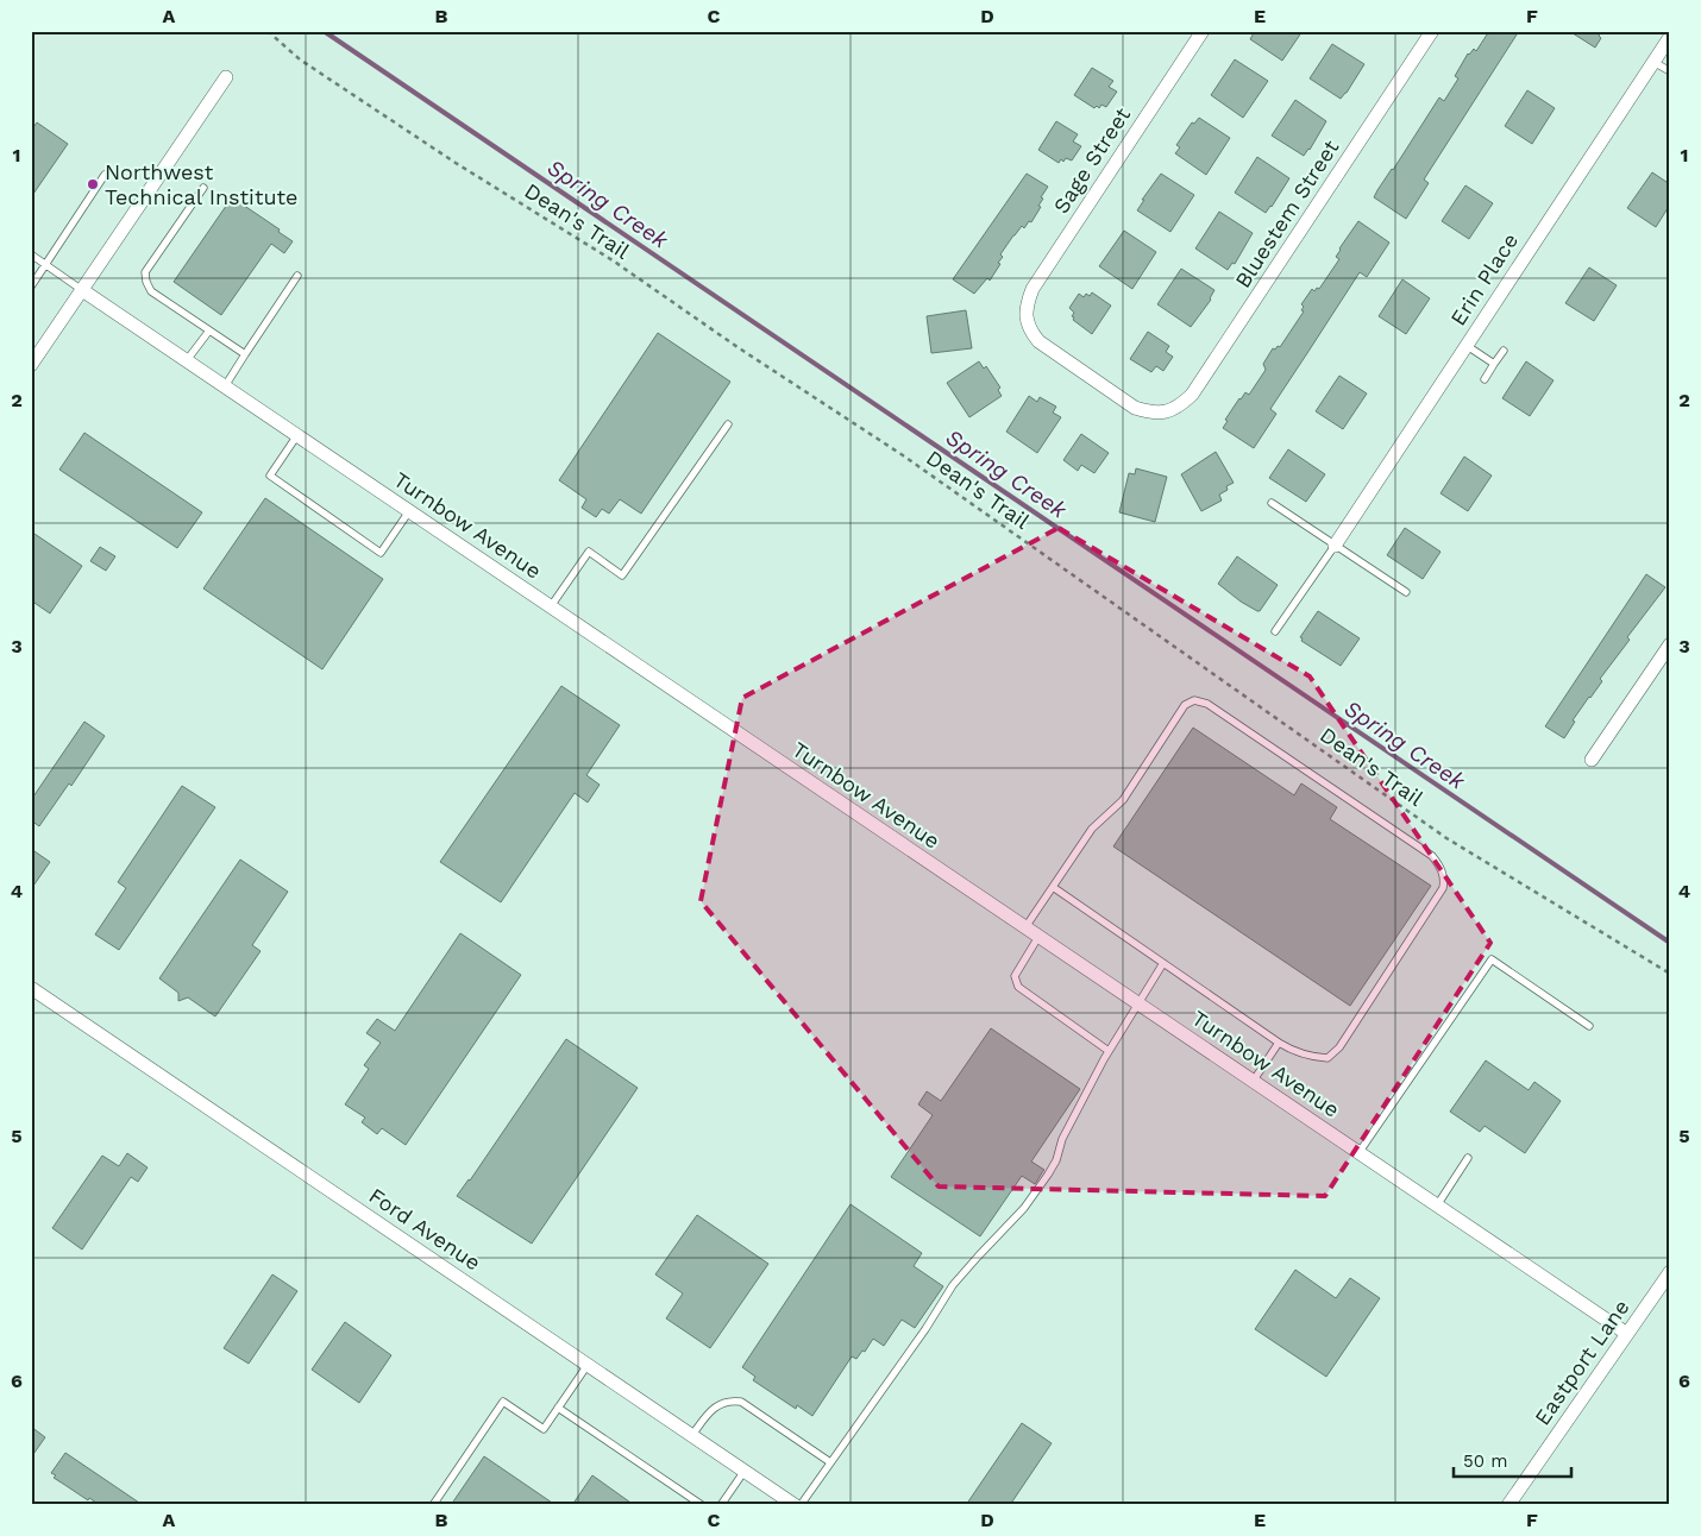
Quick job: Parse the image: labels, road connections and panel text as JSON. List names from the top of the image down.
{
  "streets": {
    "street": [
      "Sage Street",
      "Bluestem Street",
      "Erin Place",
      "Turnbow Avenue",
      "Ford Avenue",
      "Eastport Lane"
    ],
    "path": ["Dean's Trail"]
  },
  "crossings": [
    ["Sage Street", "Bluestem Street"],
    ["Turnbow Avenue", "Eastport Lane"]
  ],
  "water": ["Spring Creek"],
  "places": ["Northwest Technical Institute"],
  "scale_bar": "50 m",
  "grid": {
    "columns": [
      "A",
      "B",
      "C",
      "D",
      "E",
      "F"
    ],
    "rows": [
      "1",
      "2",
      "3",
      "4",
      "5",
      "6"
    ]
  }
}
